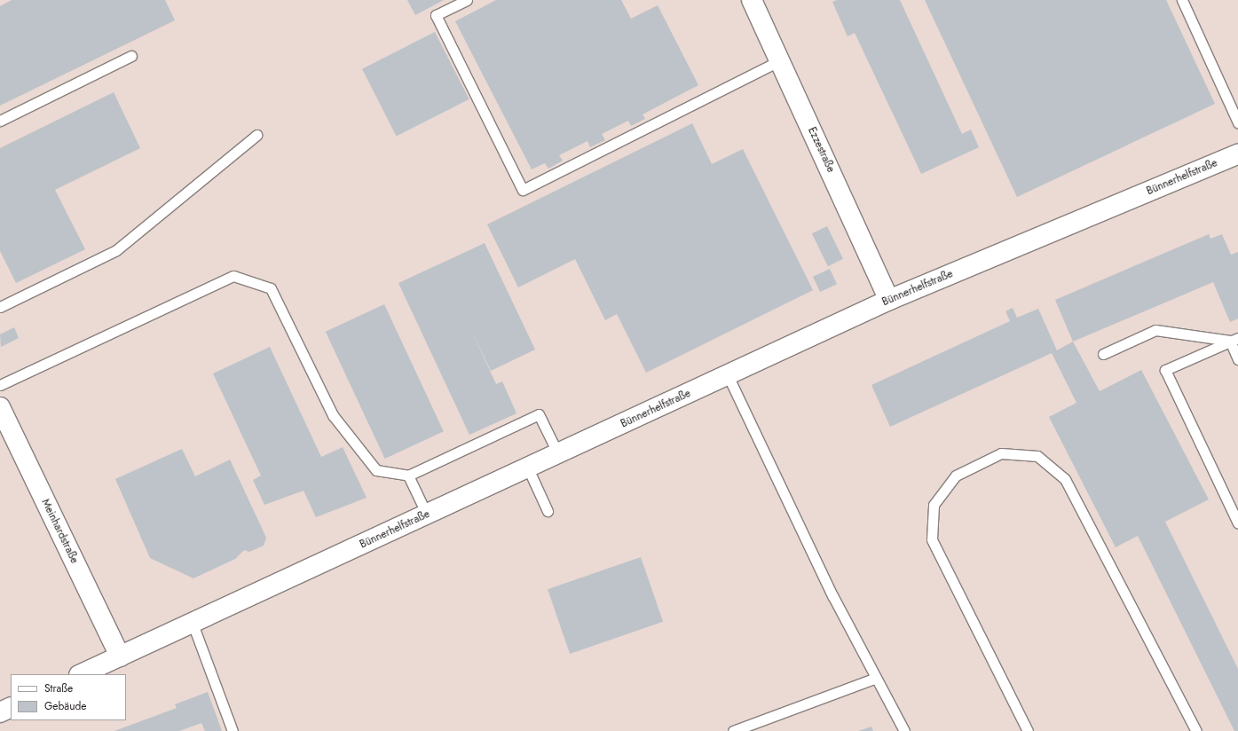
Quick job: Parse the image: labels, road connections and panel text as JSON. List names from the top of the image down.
{
  "streets": {
    "street": ["Ezzestraße", "Bünnerhelfstraße", "Meinhardstraße"]
  },
  "crossings": [
    ["Ezzestraße", "Bünnerhelfstraße"],
    ["Bünnerhelfstraße", "Meinhardstraße"]
  ],
  "legend": ["Straße", "Gebäude"]
}
